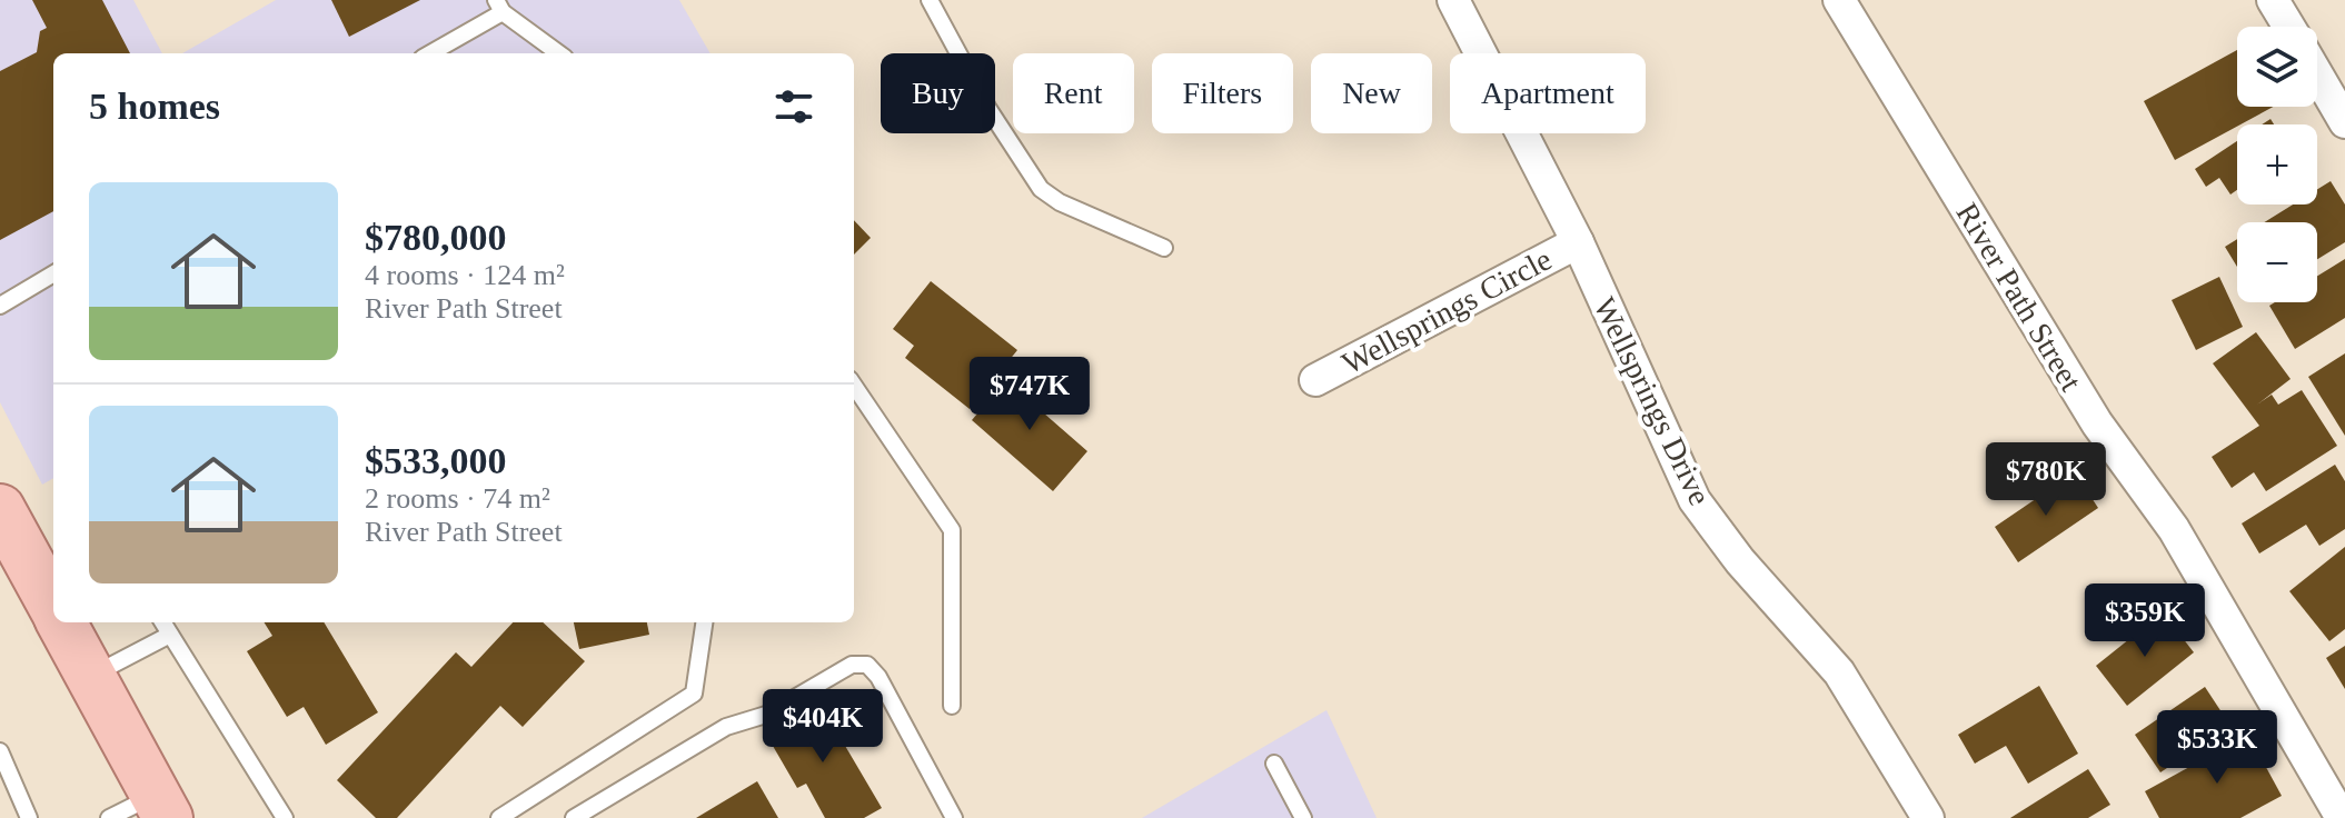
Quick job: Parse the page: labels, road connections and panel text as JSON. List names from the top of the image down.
{
  "streets": {
    "street": ["River Path Street", "Wellsprings Circle", "Wellsprings Drive"]
  },
  "crossings": [
    ["Wellsprings Circle", "Wellsprings Drive"]
  ],
  "page": {
    "map_buttons": ["+", "−"],
    "chip": [
      "Buy",
      "Rent",
      "Filters",
      "New",
      "Apartment"
    ],
    "heading": "5 homes",
    "list": [
      {
        "name": "$780,000",
        "note": "4 rooms · 124 m² · River Path Street"
      },
      {
        "name": "$533,000",
        "note": "2 rooms · 74 m² · River Path Street"
      }
    ],
    "price": [
      "$747K",
      "$780K",
      "$359K",
      "$404K",
      "$533K"
    ]
  }
}
